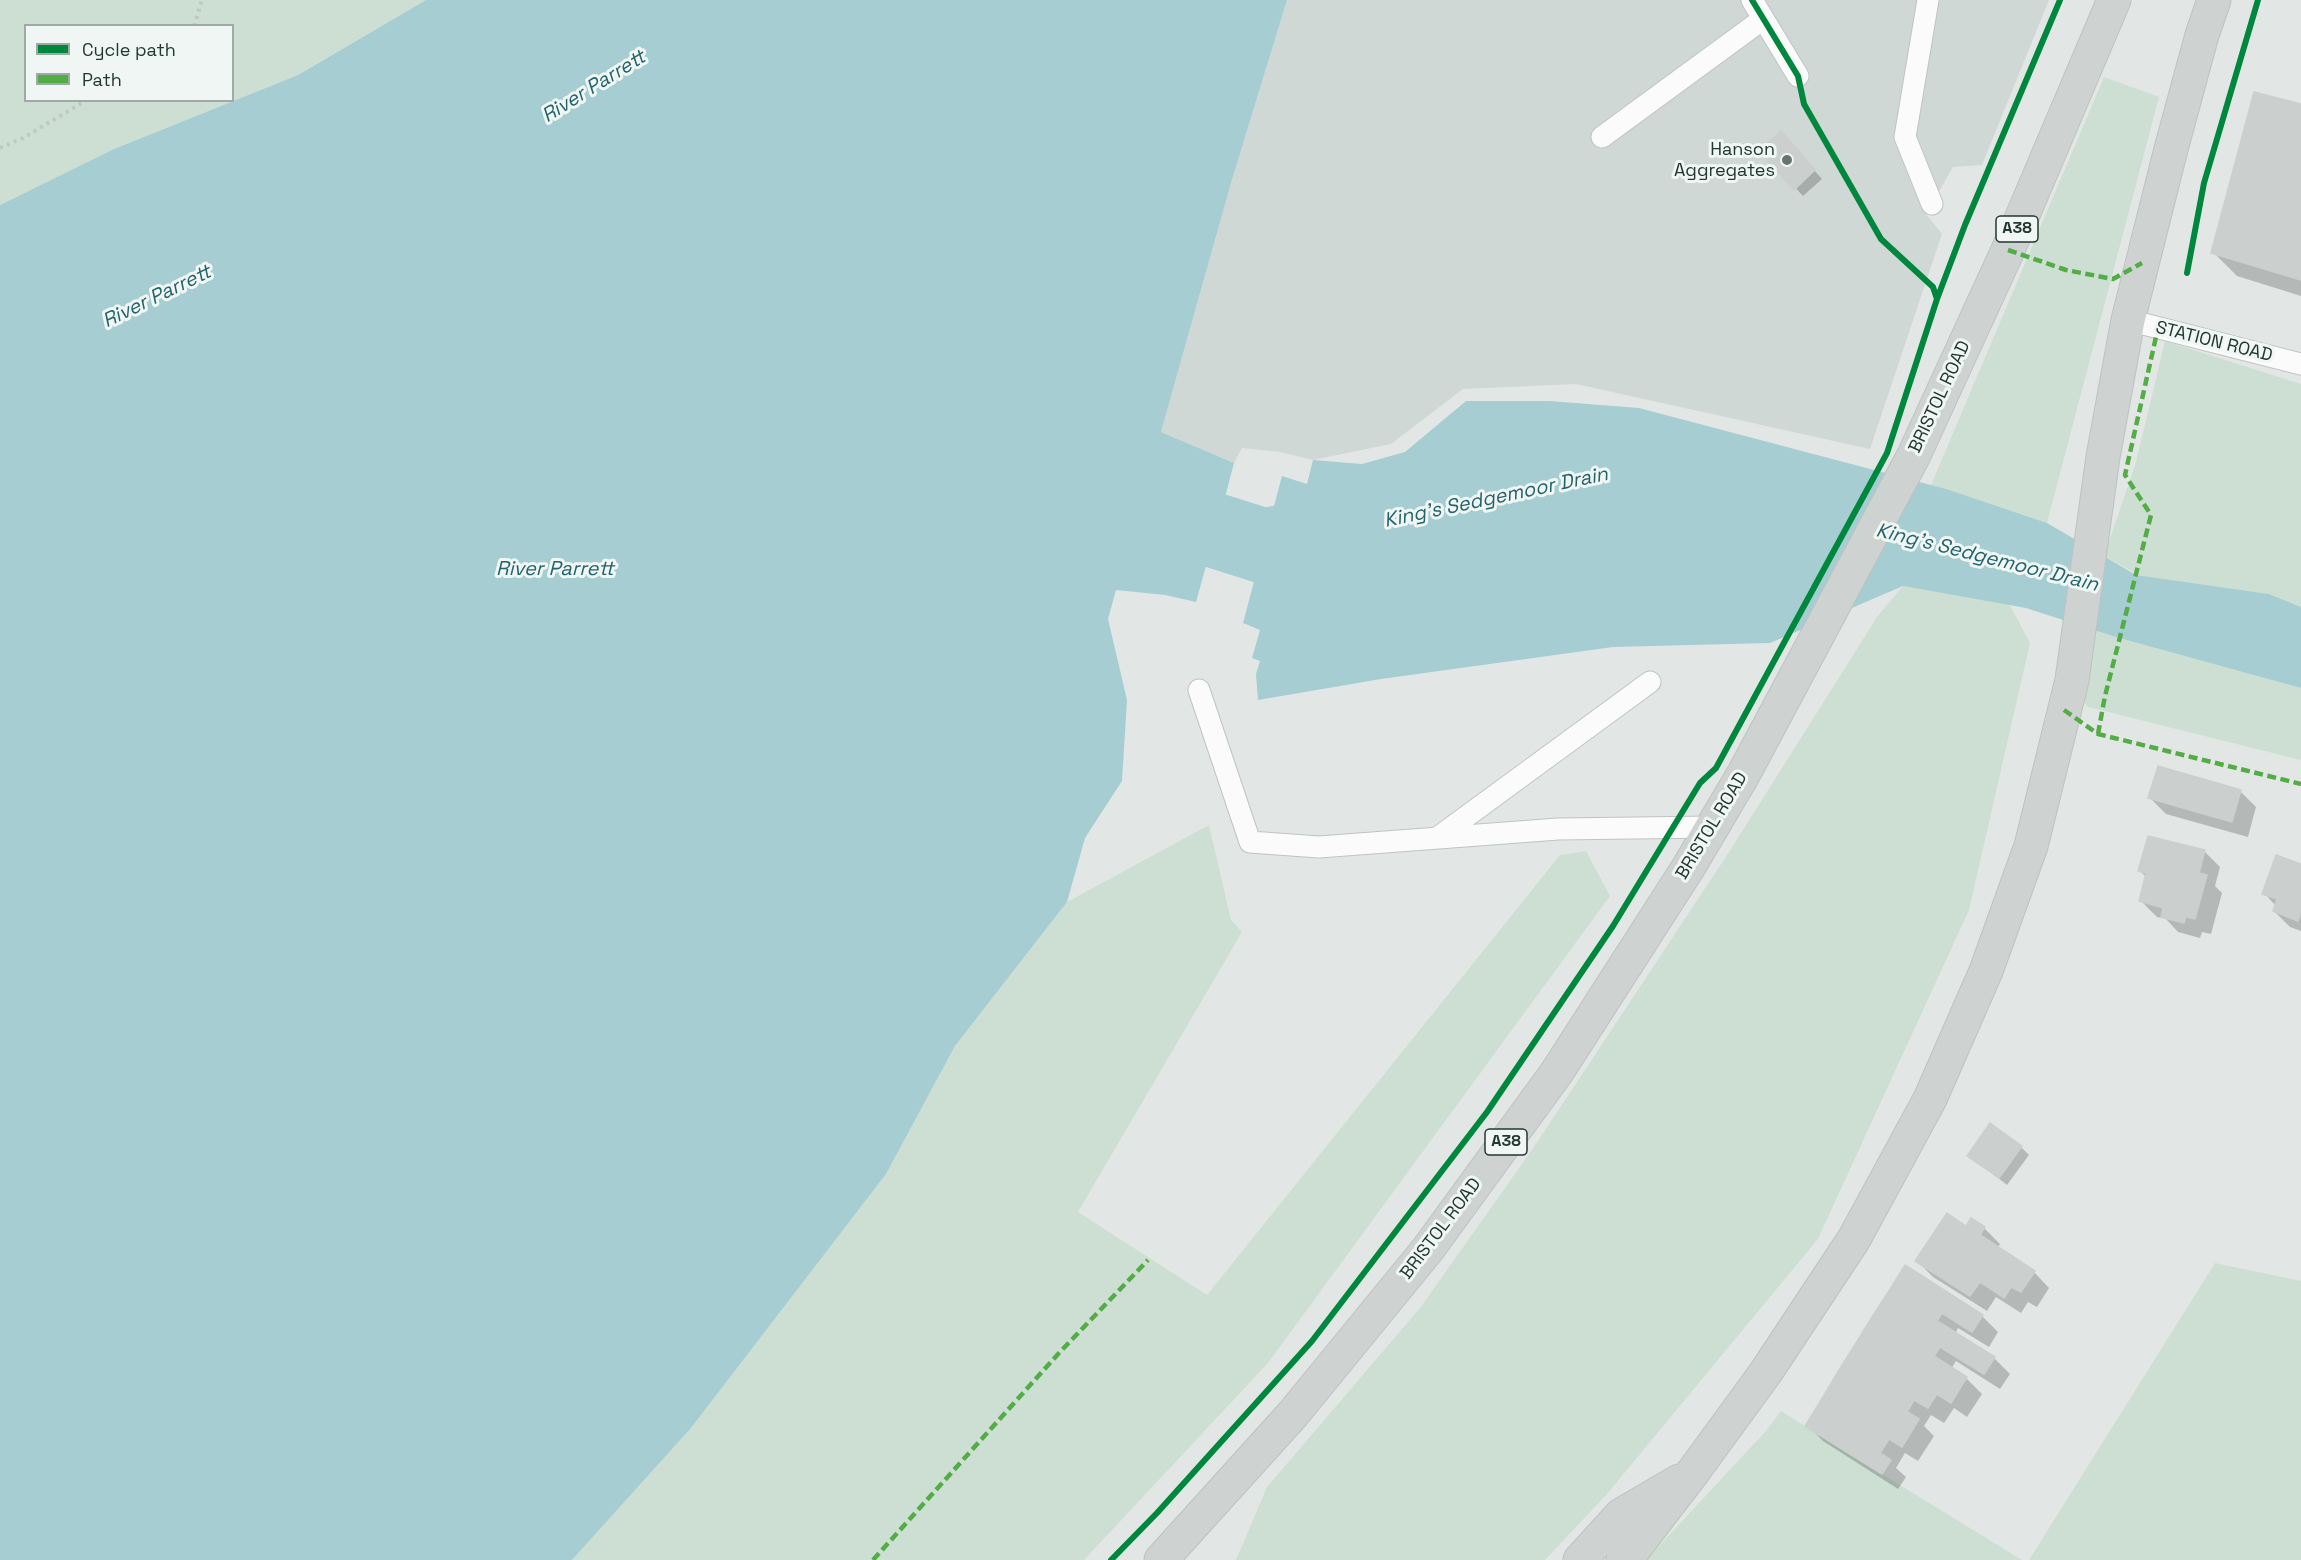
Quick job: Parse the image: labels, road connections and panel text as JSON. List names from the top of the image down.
{
  "streets": {
    "main road": ["A38", "BRISTOL ROAD"],
    "lane": ["STATION ROAD"]
  },
  "water": ["River Parrett", "King's Sedgemoor Drain"],
  "places": ["Hanson Aggregates"],
  "legend": ["Cycle path", "Path"]
}
